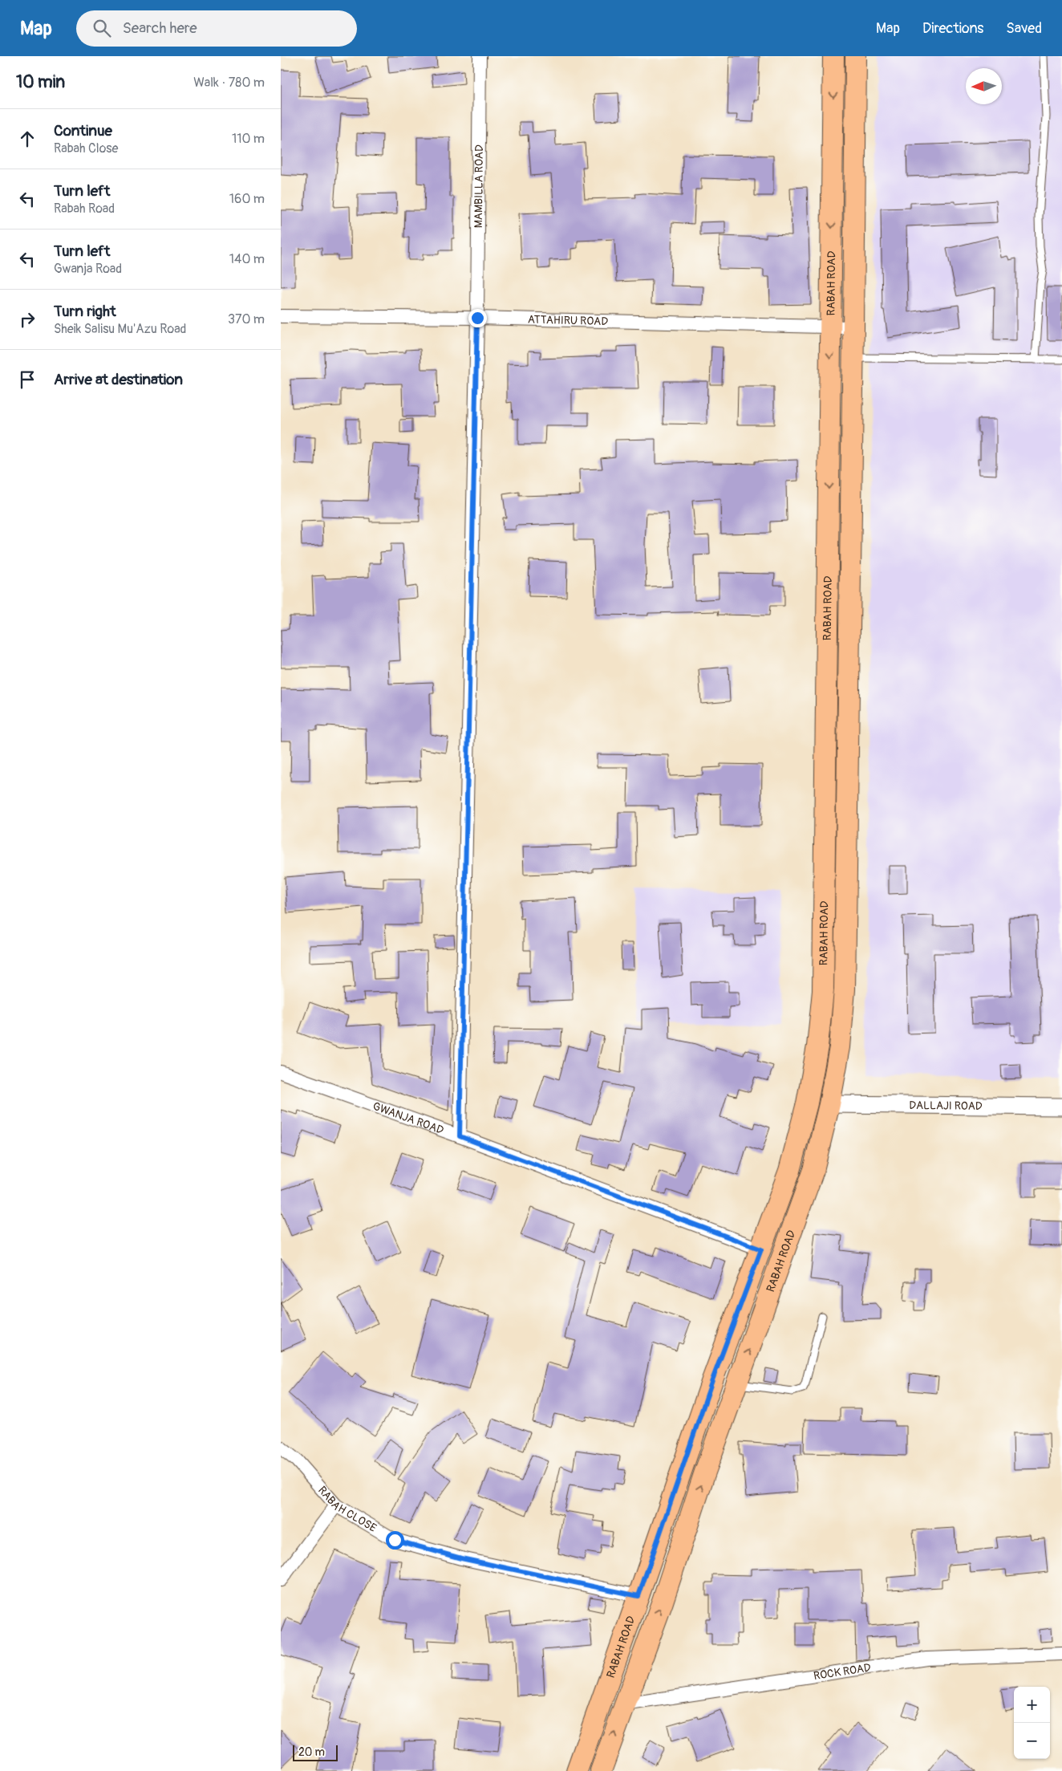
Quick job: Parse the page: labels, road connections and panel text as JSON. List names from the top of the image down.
{
  "streets": {
    "main road": ["RABAH ROAD"],
    "street": [
      "MAMBILLA ROAD",
      "ATTAHIRU ROAD",
      "DALLAJI ROAD",
      "GWANJA ROAD",
      "RABAH CLOSE",
      "ROCK ROAD"
    ]
  },
  "crossings": [
    ["MAMBILLA ROAD", "ATTAHIRU ROAD"],
    ["MAMBILLA ROAD", "GWANJA ROAD"],
    ["RABAH ROAD", "ATTAHIRU ROAD"],
    ["RABAH ROAD", "DALLAJI ROAD"],
    ["RABAH ROAD", "GWANJA ROAD"],
    ["RABAH ROAD", "RABAH CLOSE"],
    ["RABAH ROAD", "ROCK ROAD"]
  ],
  "scale_bar": "20 m",
  "north": "left",
  "page": {
    "header": "Map",
    "search": "Search here",
    "nav": ["Map", "Directions", "Saved"],
    "heading": ["10 min", "Walk · 780 m"],
    "list": [
      ["Continue", "Rabah Close", "110 m"],
      ["Turn left", "Rabah Road", "160 m"],
      ["Turn left", "Gwanja Road", "140 m"],
      ["Turn right", "Sheik Salisu Mu'Azu Road", "370 m"],
      "Arrive at destination"
    ],
    "map_buttons": ["+", "−"],
    "scale": "20 m"
  }
}
